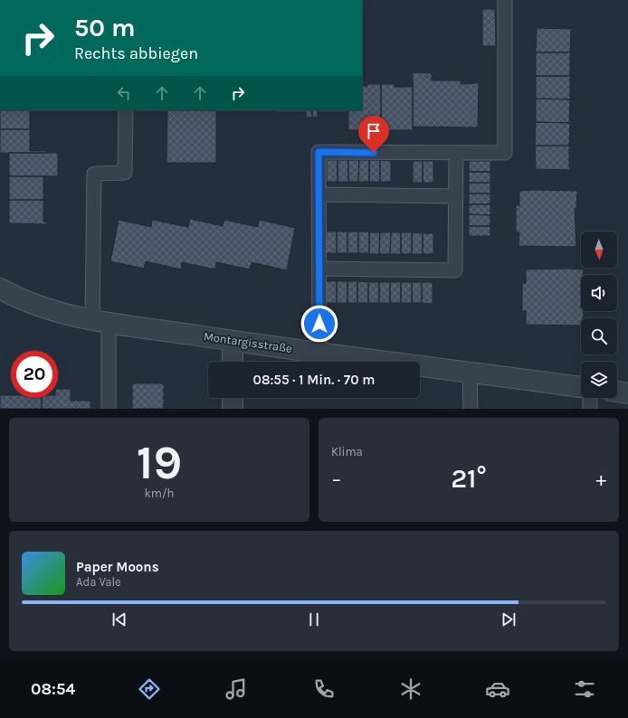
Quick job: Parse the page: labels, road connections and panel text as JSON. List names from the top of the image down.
{
  "streets": {
    "street": ["Montargisstraße"]
  },
  "north": "bottom",
  "page": {
    "turn": ["50 m", "Rechts abbiegen"],
    "limit": "20",
    "trip": "08:55 · 1 Min. · 70 m",
    "tile": [
      ["19", "km/h"],
      "Klima"
    ],
    "heat": ["−", "21°", "+"],
    "song": ["Paper Moons", "Ada Vale"],
    "tabs": "08:54"
  }
}
